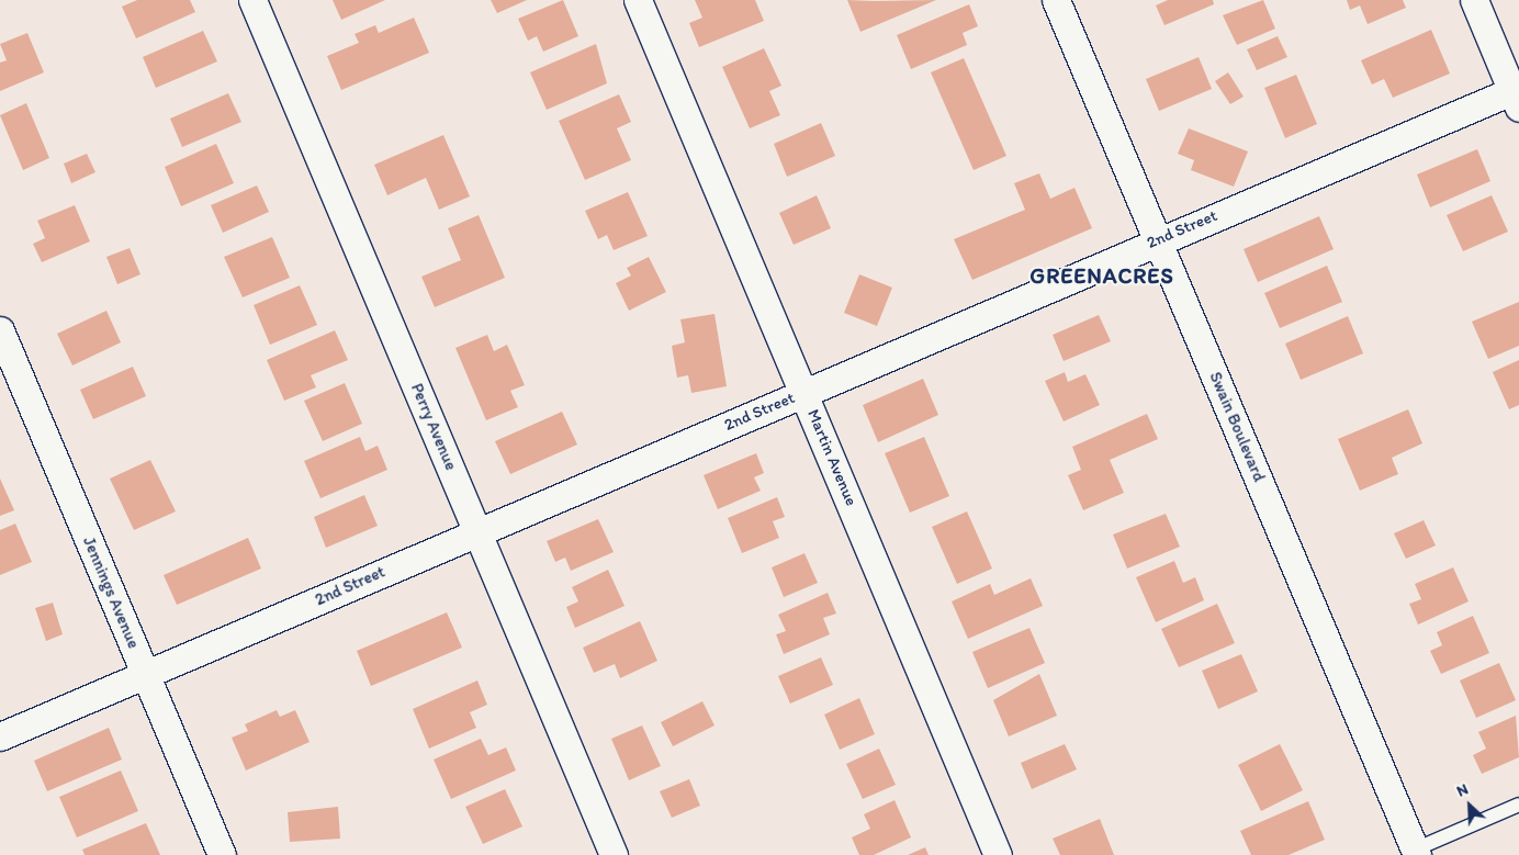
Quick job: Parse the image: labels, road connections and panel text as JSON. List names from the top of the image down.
{
  "streets": {
    "street": [
      "2nd Street",
      "Perry Avenue",
      "Swain Boulevard",
      "Martin Avenue",
      "Jennings Avenue"
    ]
  },
  "crossings": [
    ["2nd Street", "Perry Avenue"],
    ["2nd Street", "Swain Boulevard"],
    ["2nd Street", "Martin Avenue"],
    ["2nd Street", "Jennings Avenue"]
  ],
  "districts": ["GREENACRES"],
  "north": "top left"
}
